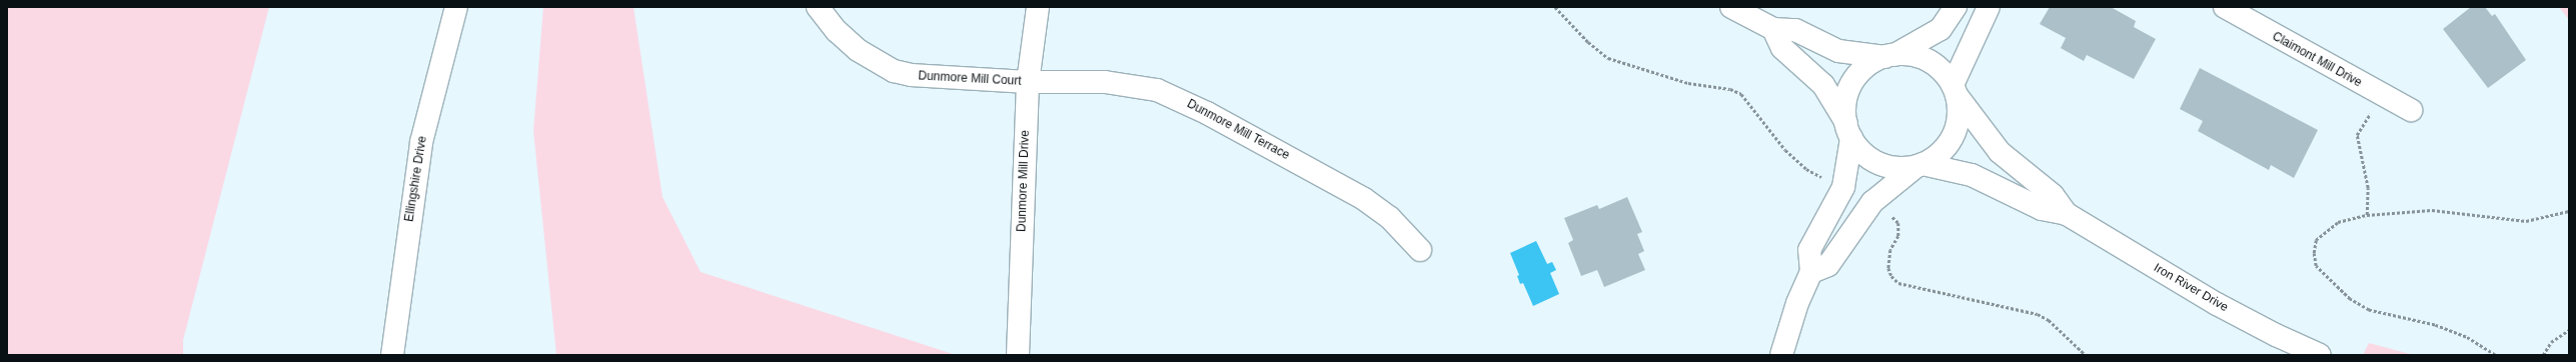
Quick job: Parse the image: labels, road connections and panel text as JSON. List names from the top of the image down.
{
  "streets": {
    "street": [
      "Claimont Mill Drive",
      "Dunmore Mill Court",
      "Dunmore Mill Terrace",
      "Ellingshire Drive",
      "Dunmore Mill Drive",
      "Iron River Drive"
    ]
  },
  "crossings": [
    ["Dunmore Mill Court", "Dunmore Mill Terrace"],
    ["Dunmore Mill Court", "Dunmore Mill Drive"],
    ["Dunmore Mill Terrace", "Dunmore Mill Drive"]
  ]
}
